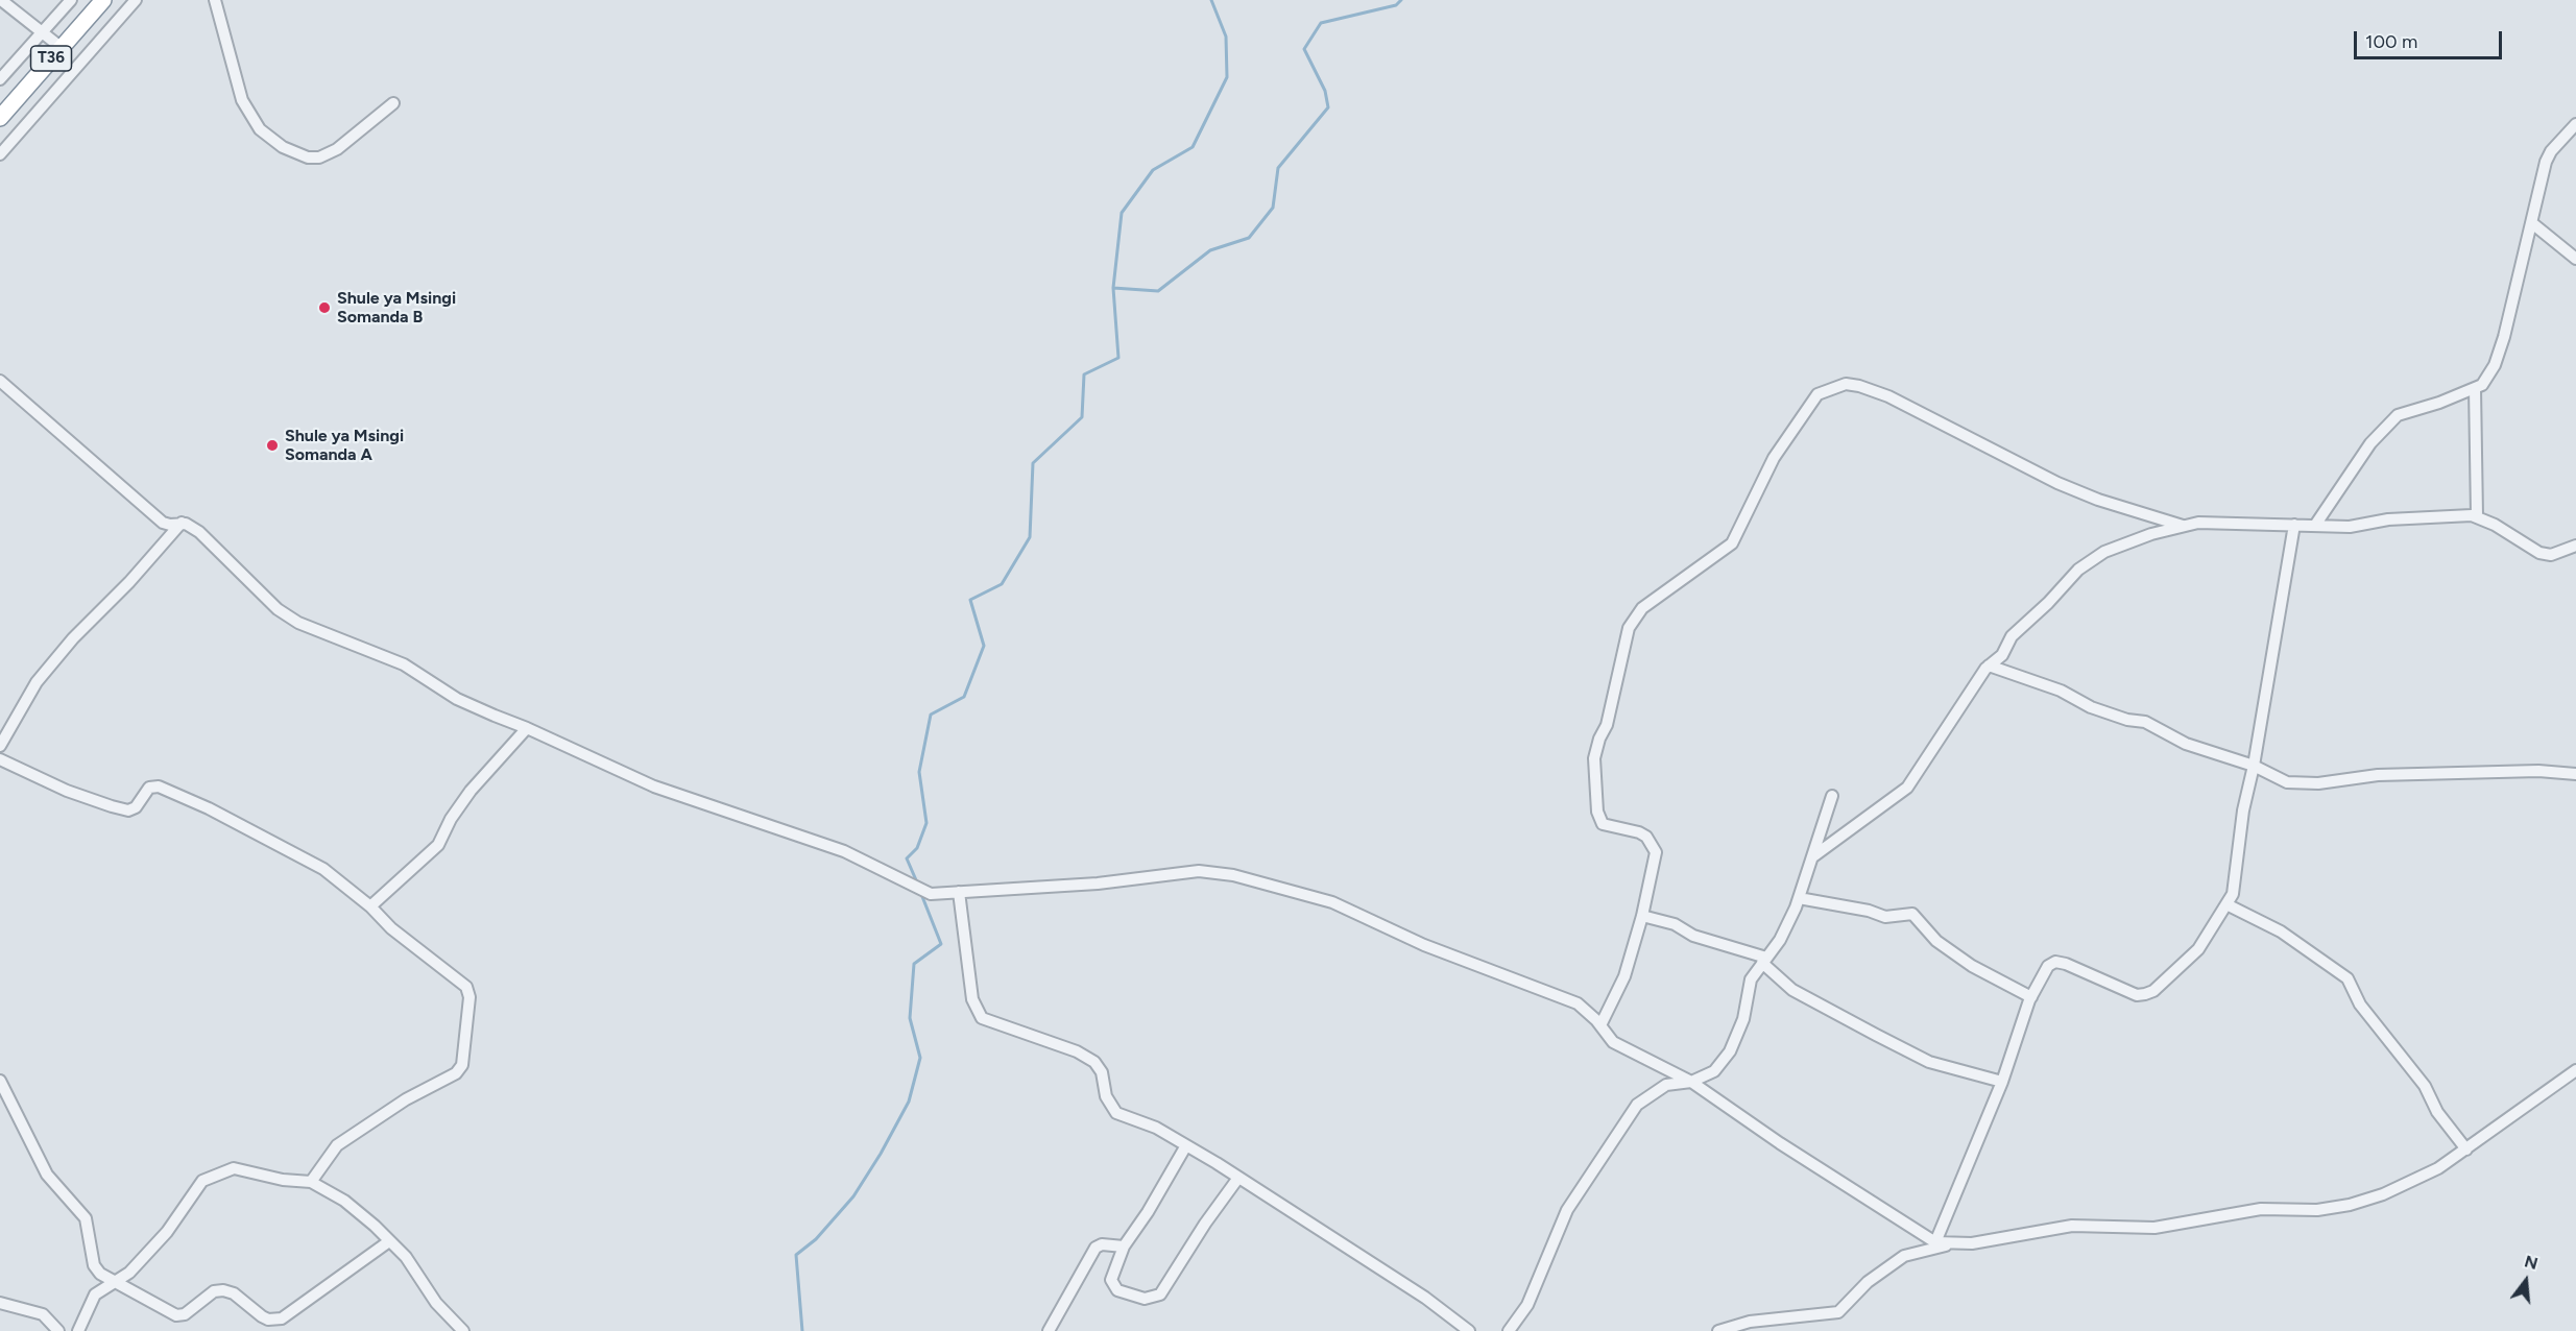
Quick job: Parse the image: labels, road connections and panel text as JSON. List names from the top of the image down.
{
  "streets": {
    "highway": ["T36"]
  },
  "places": ["Shule ya Msingi Somanda B", "Shule ya Msingi Somanda A"],
  "scale_bar": "100 m",
  "north": "top"
}
